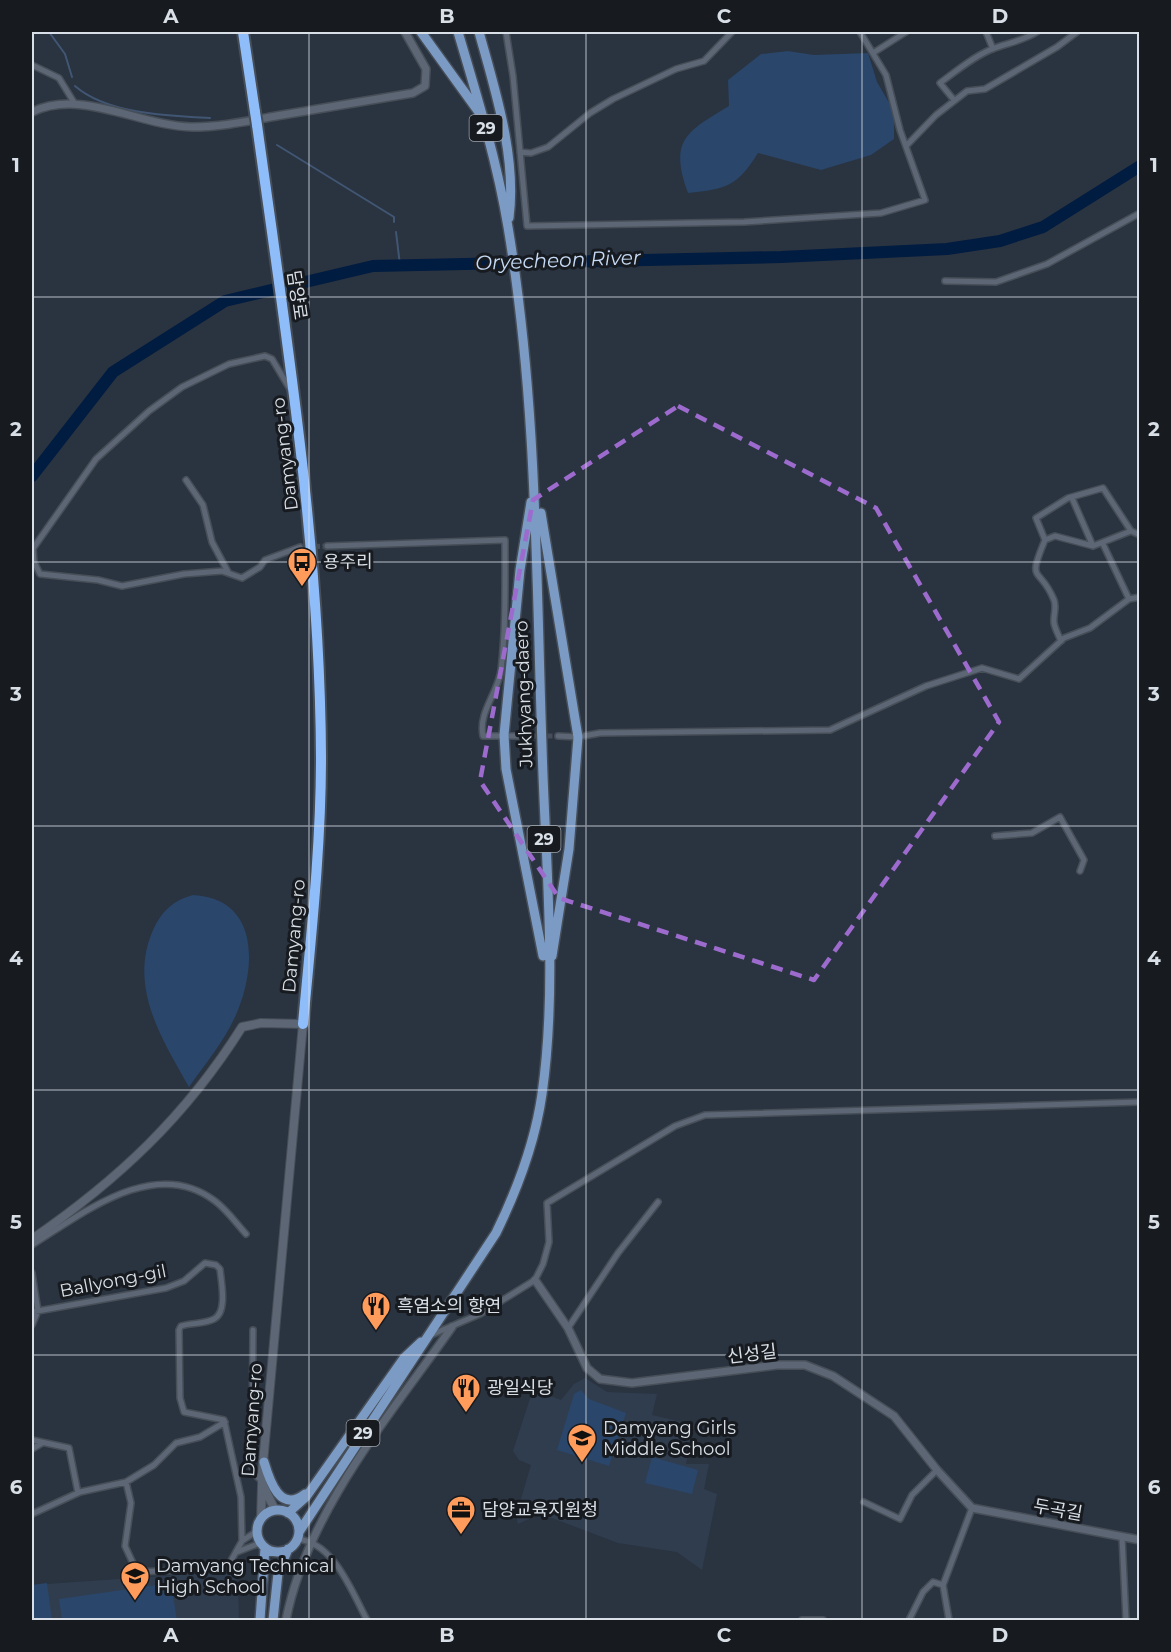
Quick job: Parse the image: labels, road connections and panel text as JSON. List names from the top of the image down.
{
  "streets": {
    "highway": ["담양로", "Damyang-ro"],
    "main road": ["29", "Jukhyang-daero"],
    "street": ["Ballyong-gil", "신성길", "두곡길"]
  },
  "crossings": [
    ["담양로", "Damyang-ro"],
    ["Damyang-ro", "Jukhyang-daero"],
    ["신성길", "두곡길"]
  ],
  "water": ["Oryecheon River"],
  "places": {
    "bus stop": ["용주리"],
    "restaurant": ["흑염소의 향연", "광일식당"],
    "school or university": ["Damyang Girls Middle School", "Damyang Technical High School"],
    "office": ["담양교육지원청"]
  },
  "grid": {
    "columns": [
      "A",
      "B",
      "C",
      "D"
    ],
    "rows": [
      "1",
      "2",
      "3",
      "4",
      "5",
      "6"
    ]
  }
}
